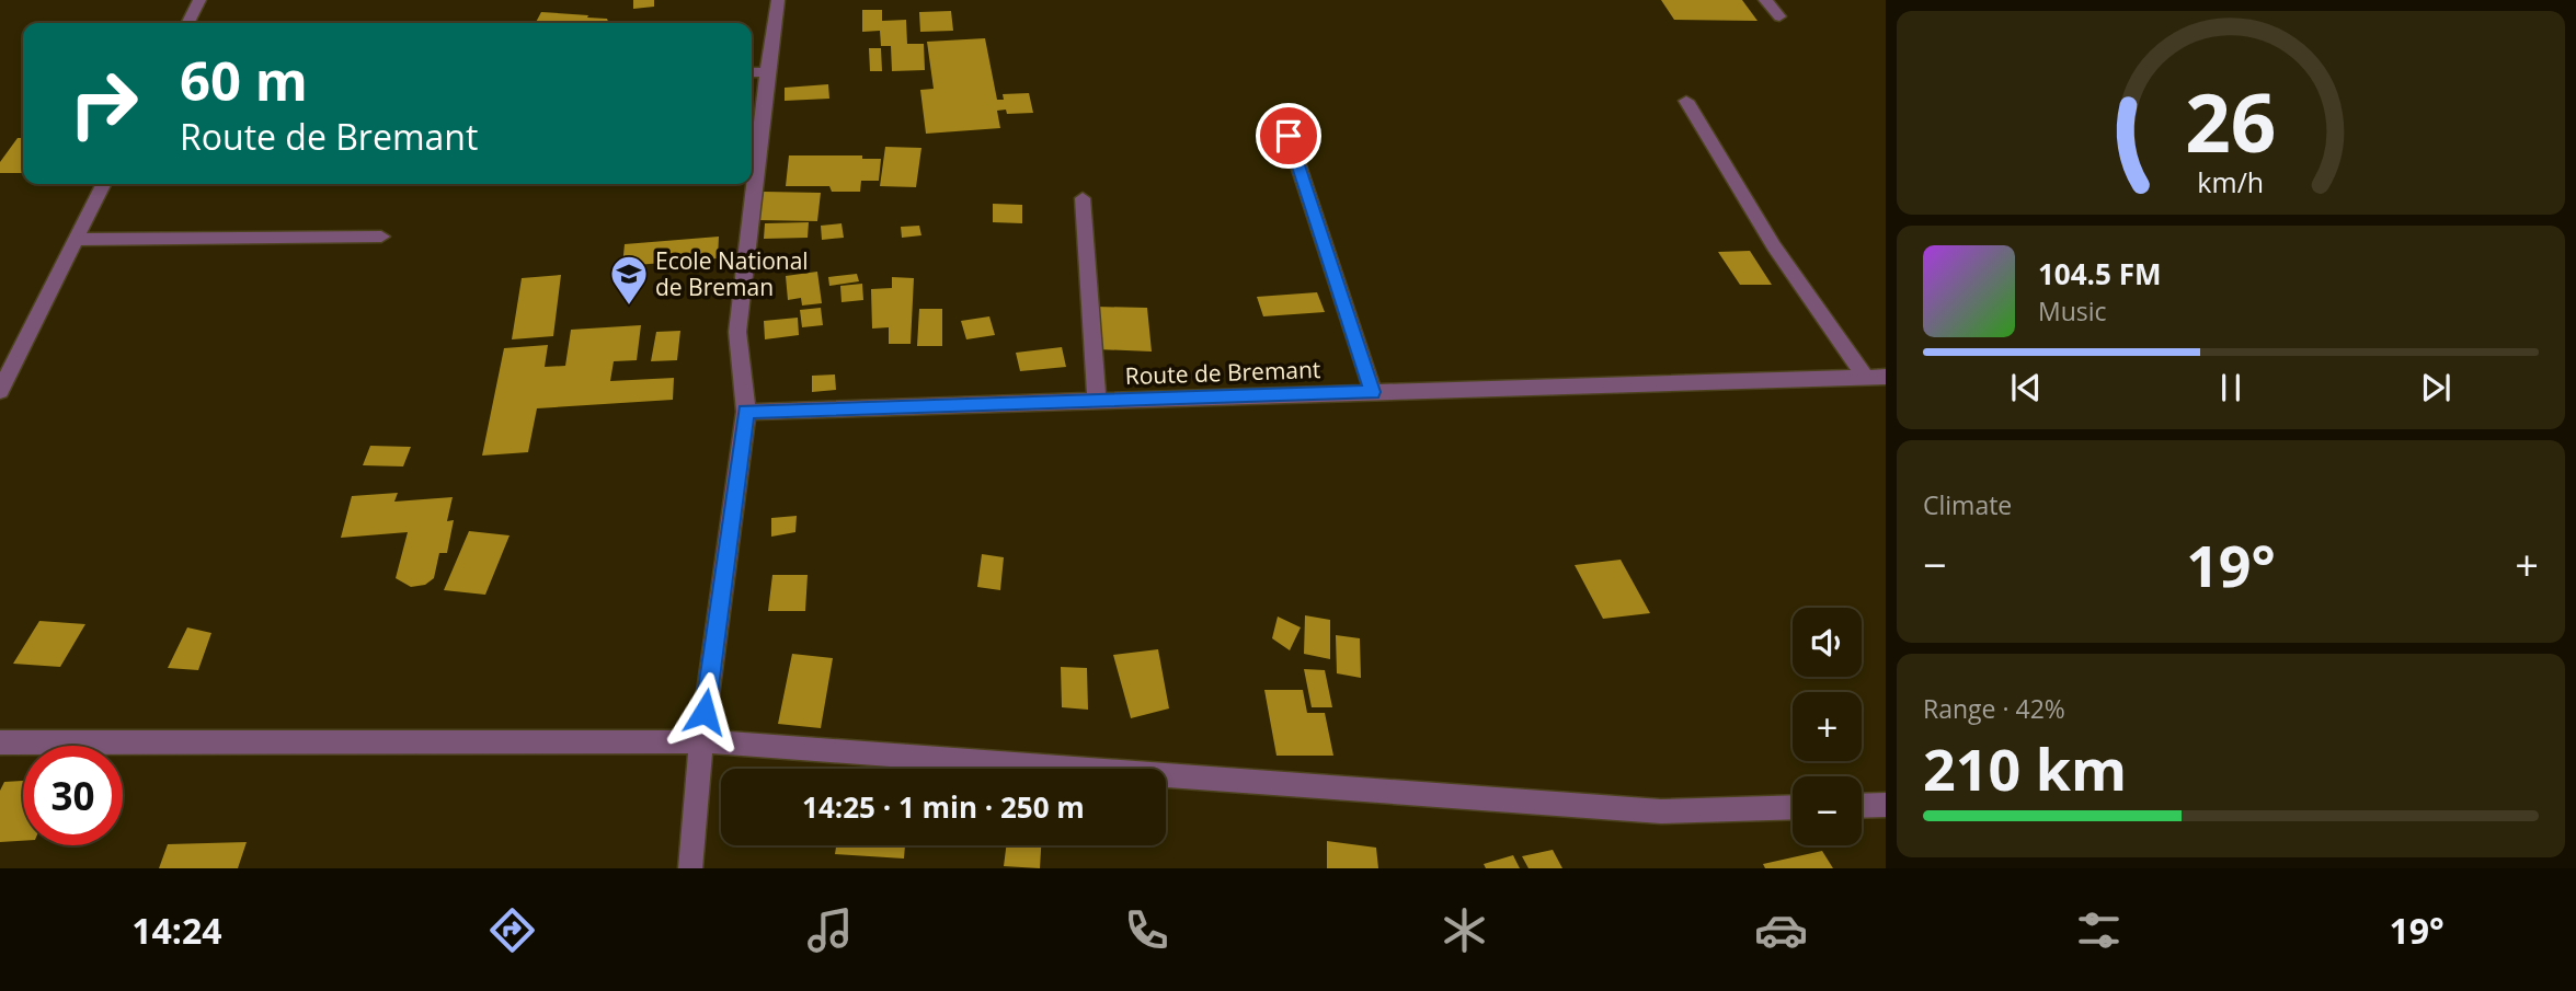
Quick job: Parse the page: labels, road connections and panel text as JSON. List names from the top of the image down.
{
  "streets": {
    "street": ["Route de Bremant"]
  },
  "places": {
    "school or university": ["Ecole National de Breman"]
  },
  "page": {
    "turn": ["60 m", "Route de Bremant"],
    "song": ["104.5 FM", "Music"],
    "tile": [
      "Climate",
      ["Range · 42%", "210 km"]
    ],
    "heat": ["−", "19°", "+"],
    "map_buttons": ["+", "−"],
    "limit": "30",
    "trip": "14:25 · 1 min · 250 m",
    "tabs": ["14:24", "19°"],
    "gauge": ["26", "km/h"]
  }
}
